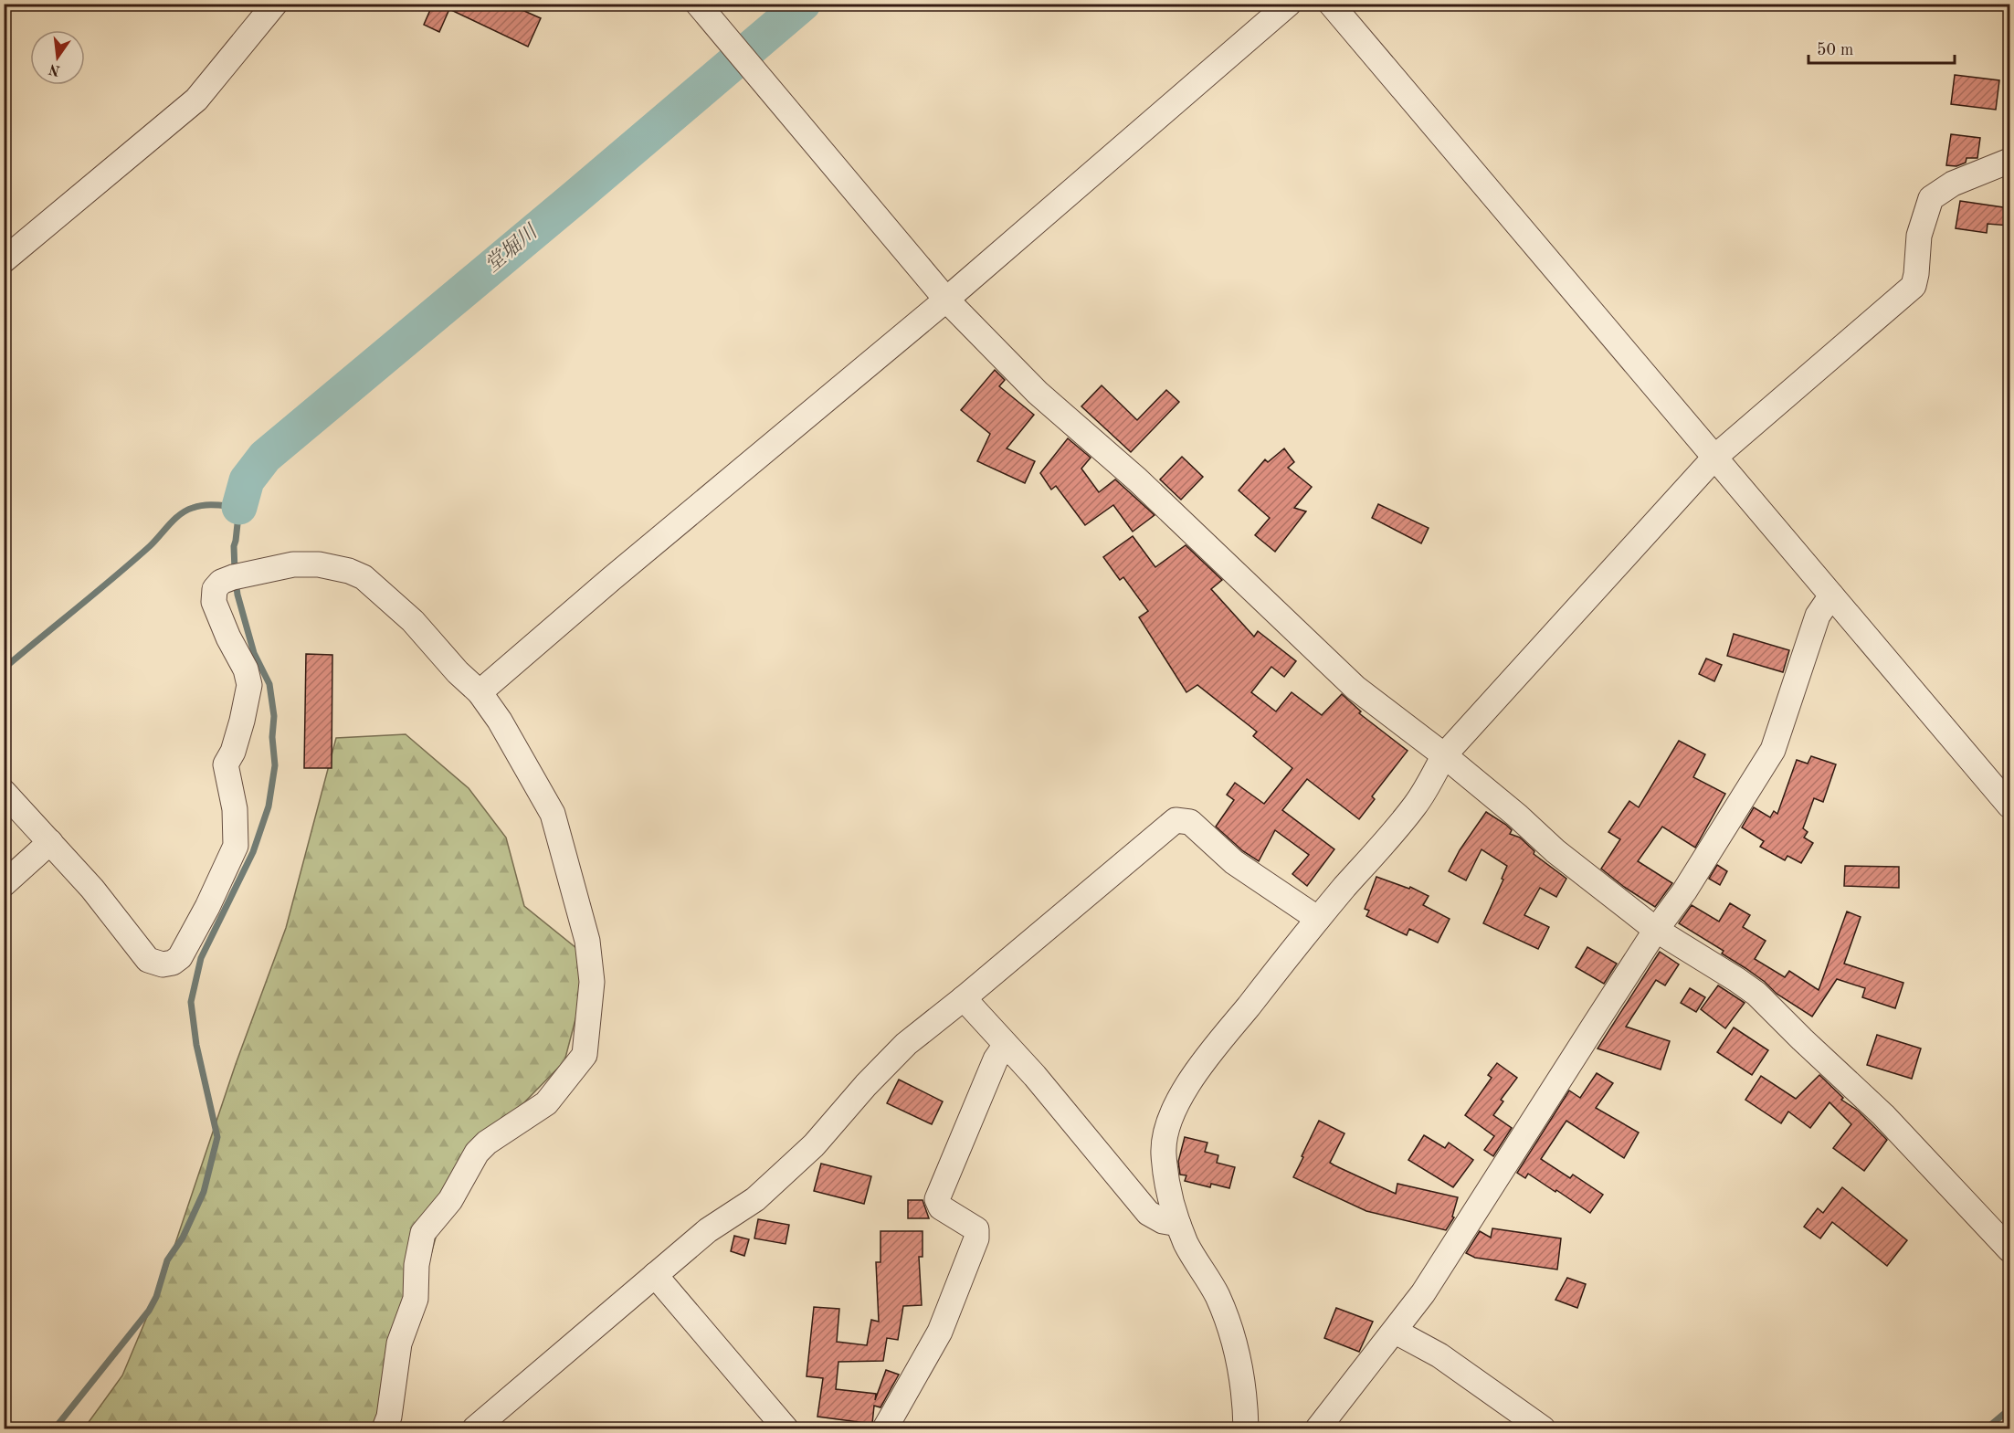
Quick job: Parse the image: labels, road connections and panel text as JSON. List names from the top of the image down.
{
  "water": ["堂堀川"],
  "scale_bar": "50 m",
  "north": "bottom"
}
